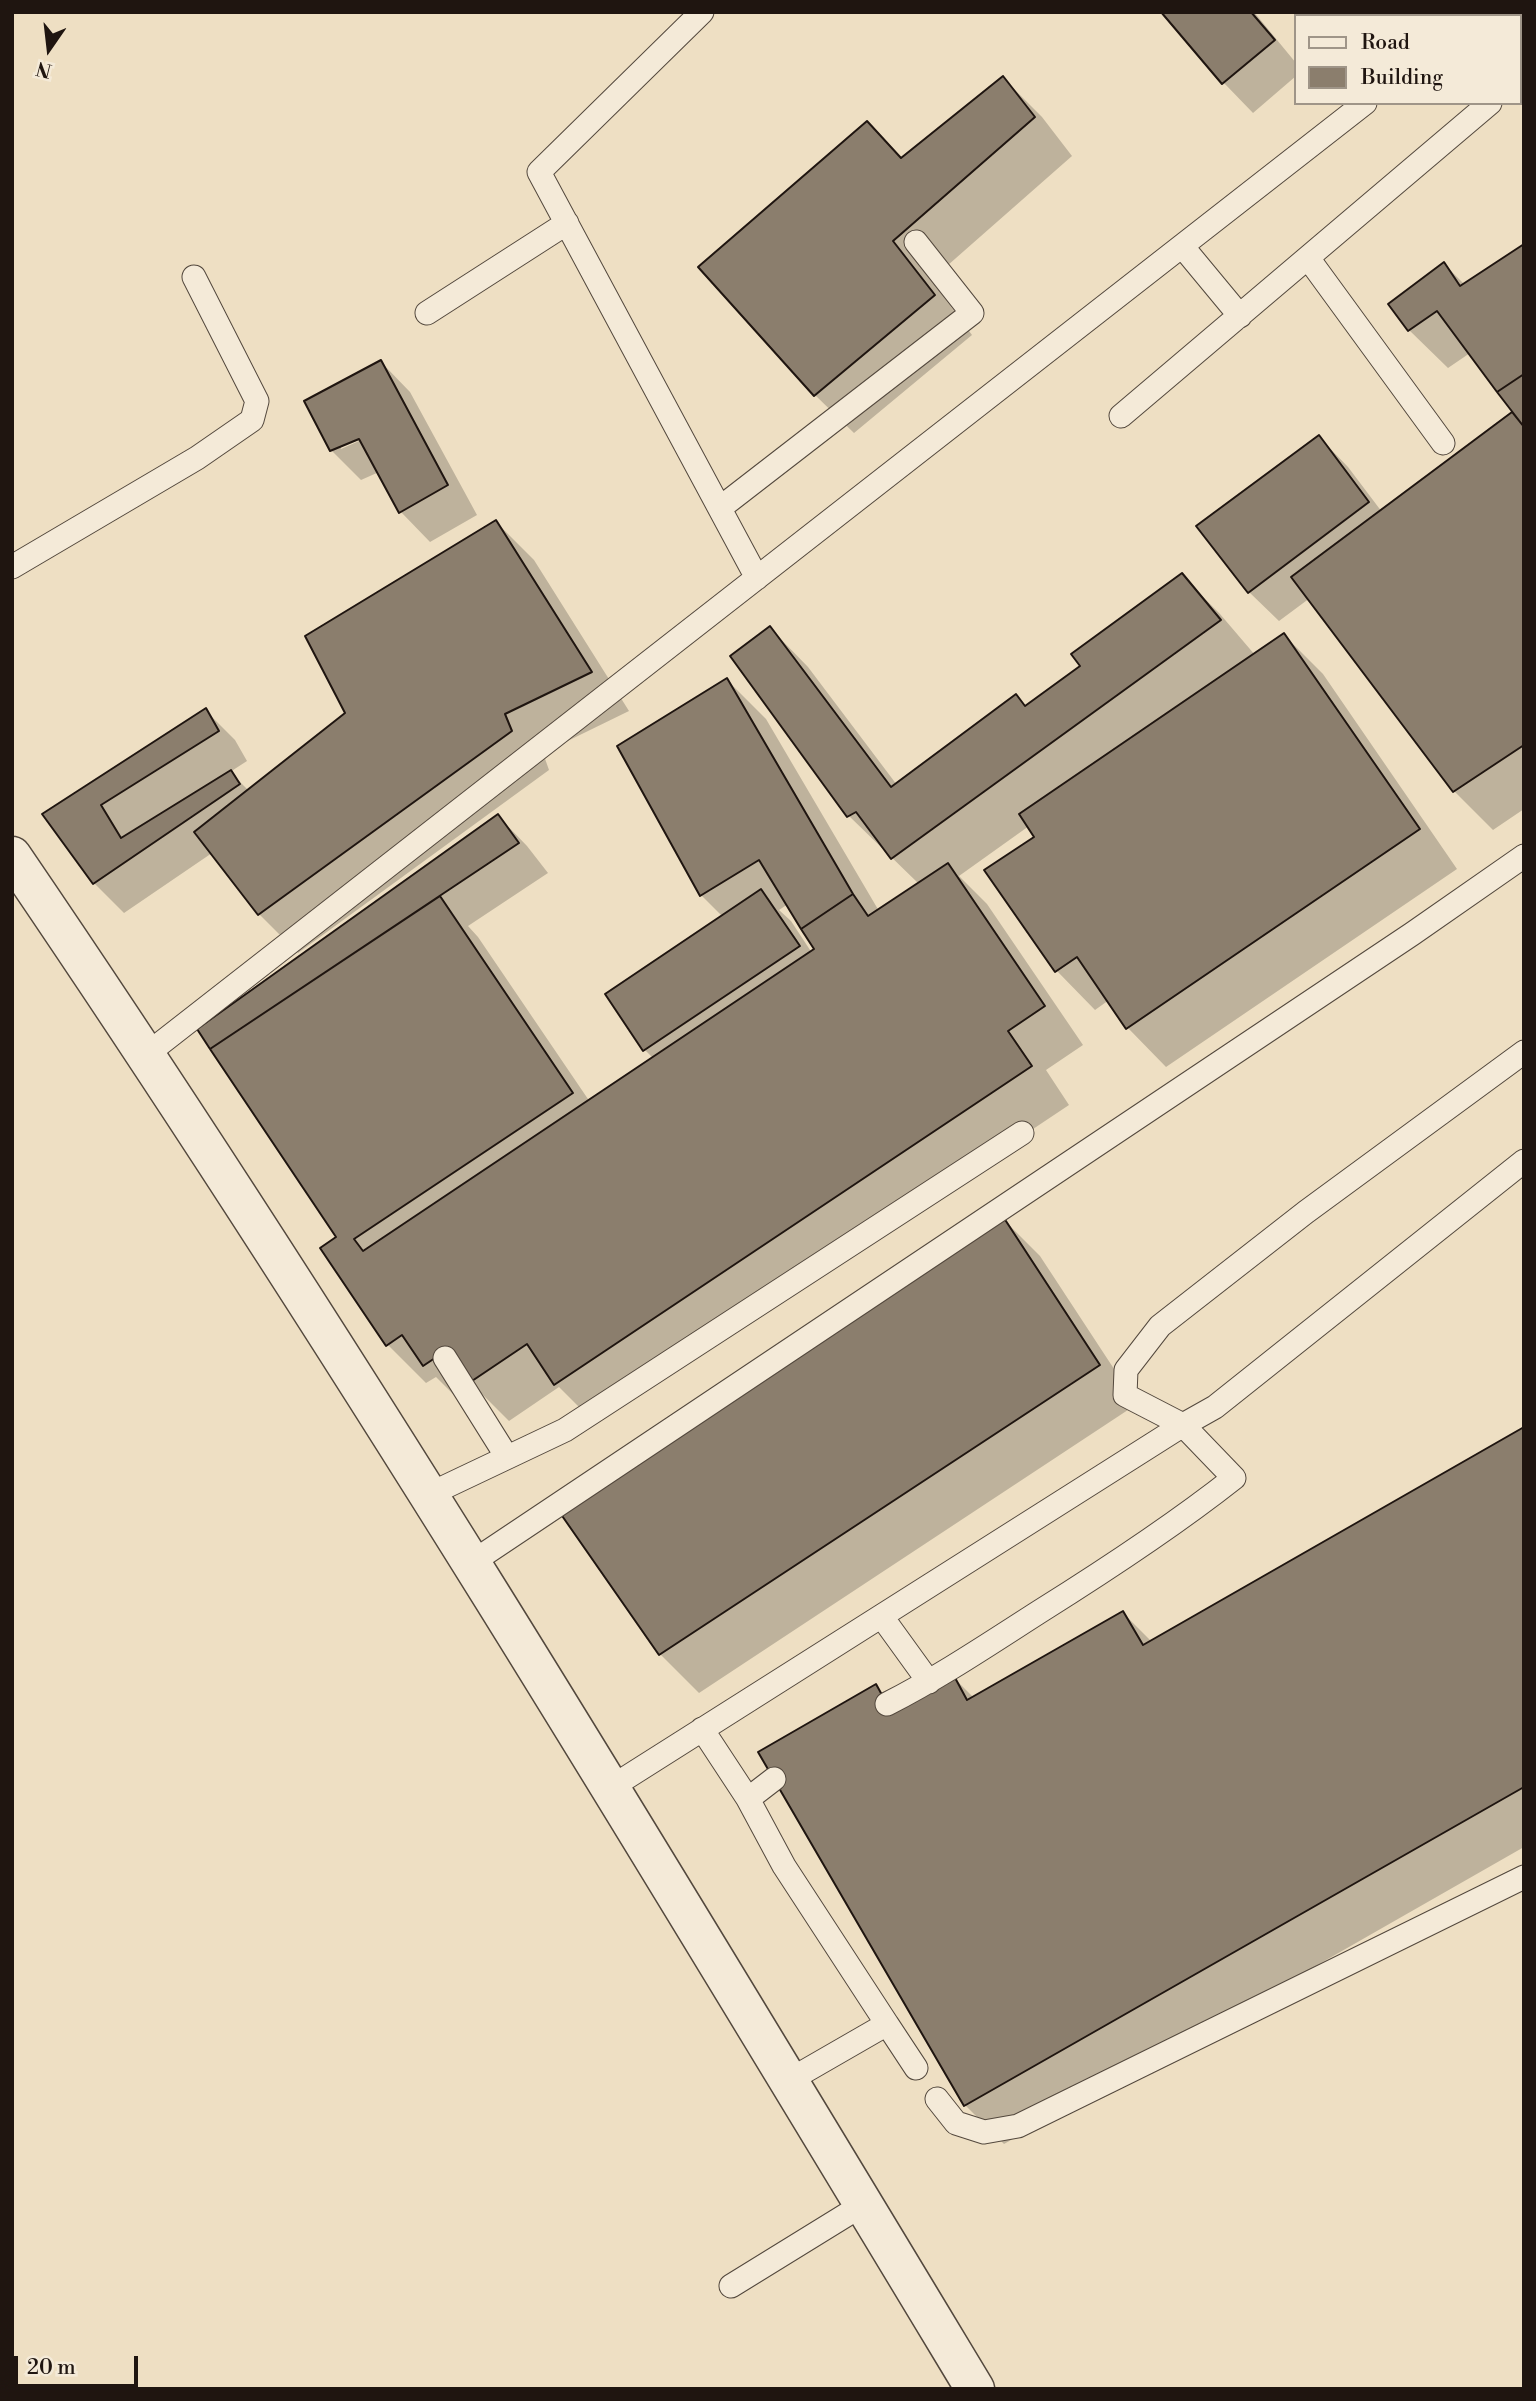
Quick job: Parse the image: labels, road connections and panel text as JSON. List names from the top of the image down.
{
  "legend": ["Road", "Building"],
  "scale_bar": "20 m",
  "north": "bottom"
}
